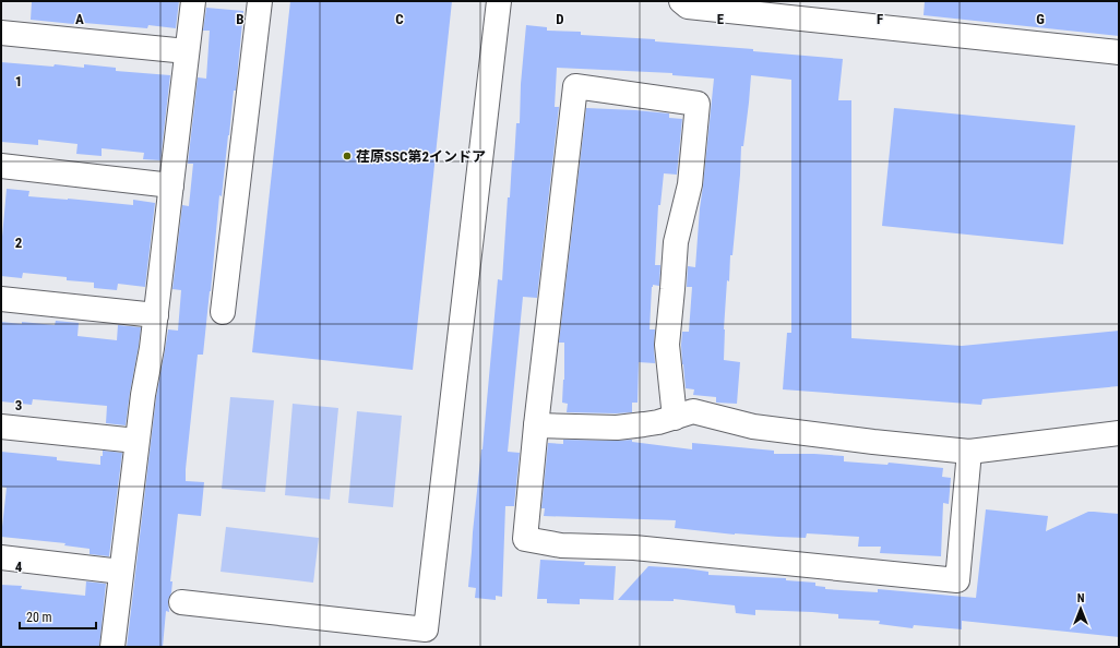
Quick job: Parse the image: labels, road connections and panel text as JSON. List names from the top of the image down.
{
  "places": ["荏原SSC第2インドア"],
  "scale_bar": "20 m",
  "north": "top",
  "grid": {
    "columns": [
      "A",
      "B",
      "C",
      "D",
      "E",
      "F",
      "G"
    ],
    "rows": [
      "1",
      "2",
      "3",
      "4"
    ]
  }
}
